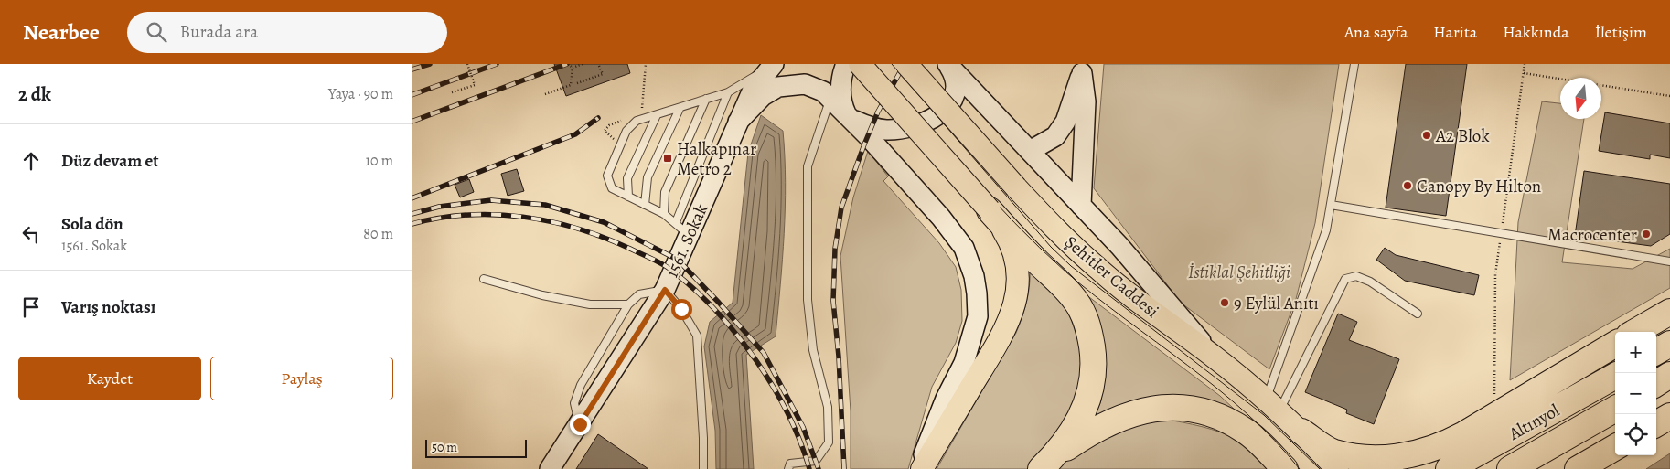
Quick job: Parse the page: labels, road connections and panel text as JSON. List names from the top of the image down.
{
  "streets": {
    "highway": ["Altınyol"],
    "main road": ["1561. Sokak", "Şehitler Caddesi"]
  },
  "parks": ["İstiklal Şehitliği"],
  "places": {
    "other": [
      "A2 Blok",
      "Canopy By Hilton",
      "Macrocenter",
      "9 Eylül Anıtı"
    ],
    "transit": ["Halkapınar Metro 2"]
  },
  "scale_bar": "50 m",
  "north": "bottom",
  "page": {
    "header": "Nearbee",
    "search": "Burada ara",
    "nav": [
      "Ana sayfa",
      "Harita",
      "Hakkında",
      "İletişim"
    ],
    "heading": ["2 dk", "Yaya · 90 m"],
    "list": [
      ["Düz devam et", "10 m"],
      ["Sola dön", "1561. Sokak", "80 m"],
      "Varış noktası"
    ],
    "map_buttons": ["+", "−"],
    "buttons": ["Kaydet", "Paylaş"],
    "scale": "50 m"
  }
}
